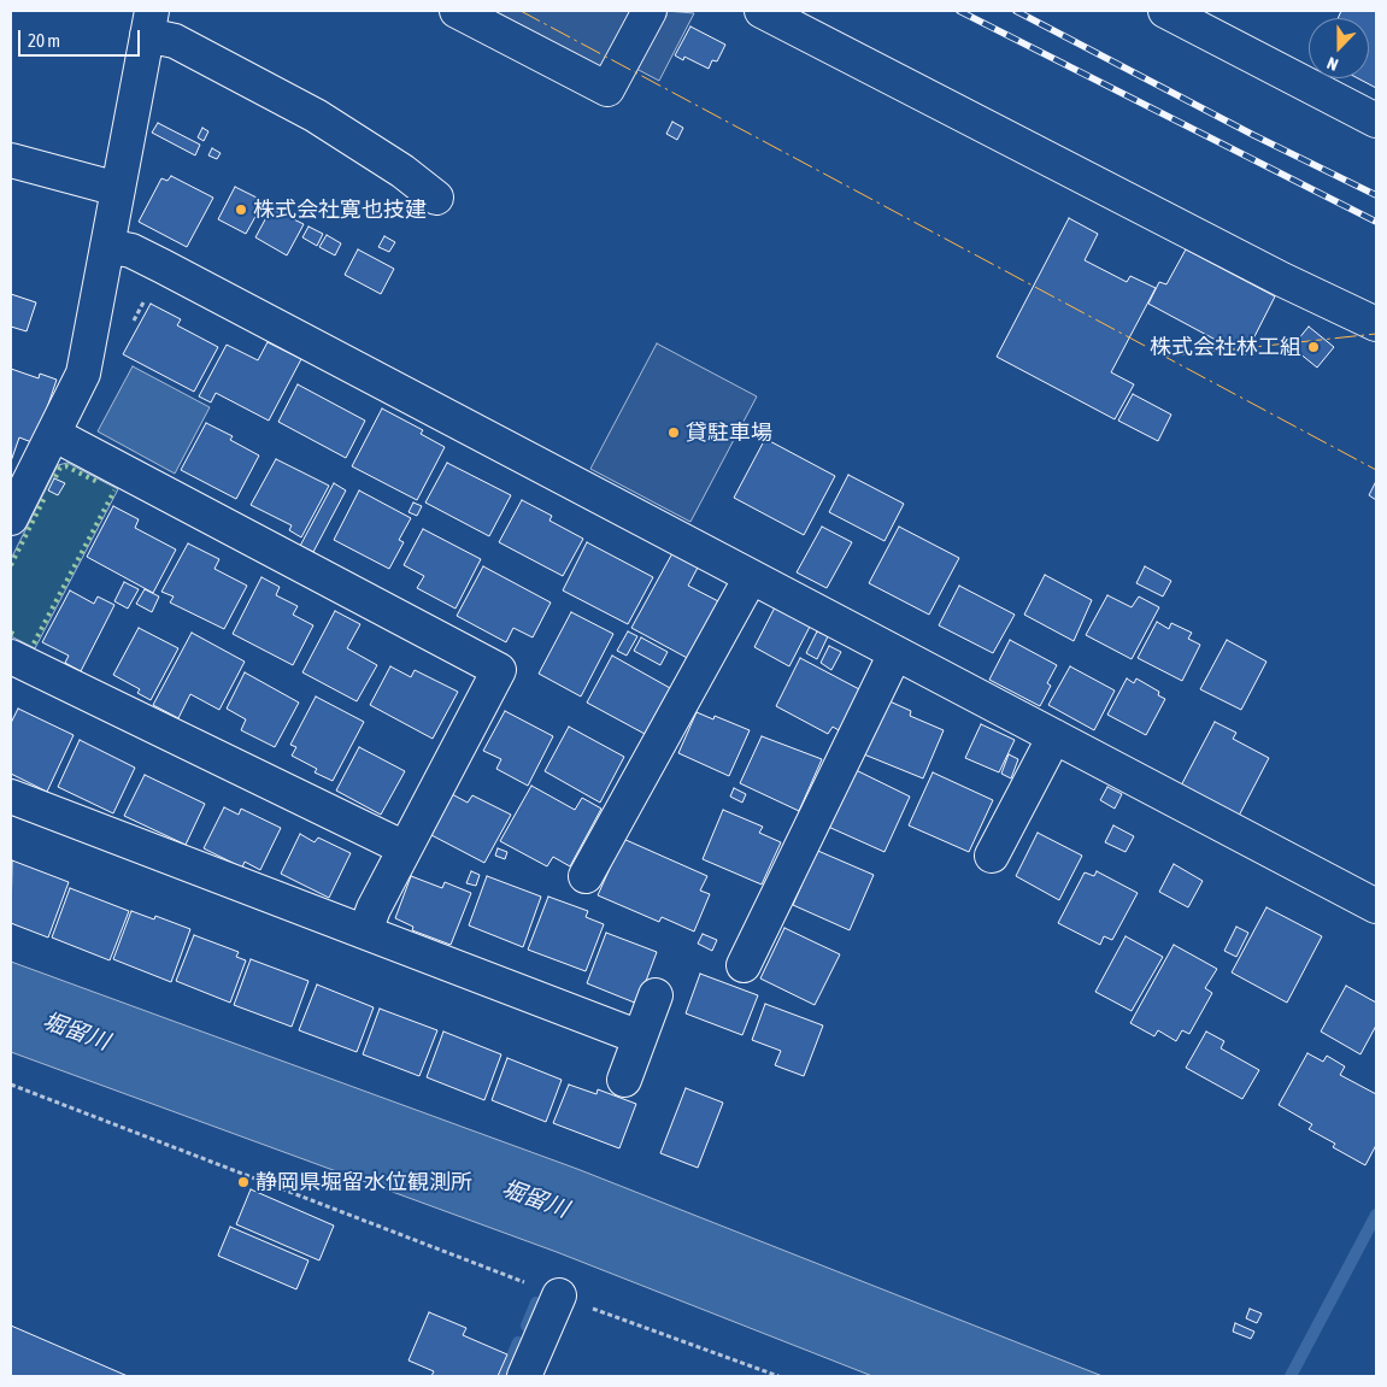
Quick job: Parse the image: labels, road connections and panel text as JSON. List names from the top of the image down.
{
  "water": ["堀留川"],
  "places": [
    "株式会社寛也技建",
    "株式会社林工組",
    "貸駐車場",
    "静岡県堀留水位観測所"
  ],
  "scale_bar": "20 m",
  "north": "bottom"
}
